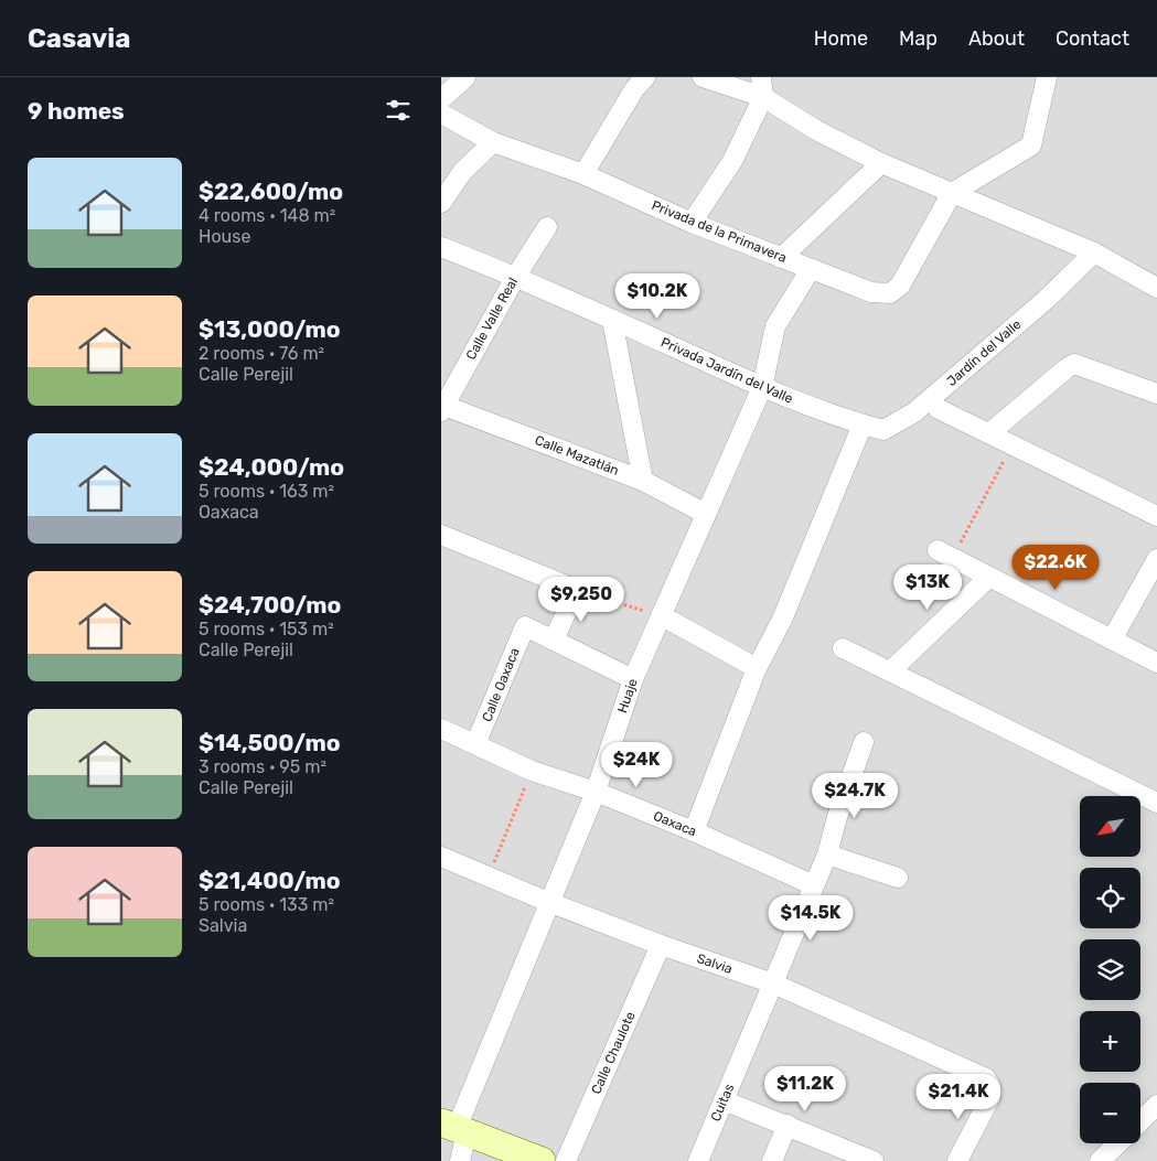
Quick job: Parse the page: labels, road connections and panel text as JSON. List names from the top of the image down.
{
  "streets": {
    "street": [
      "Privada de la Primavera",
      "Calle Valle Real",
      "Jardín del Valle",
      "Privada Jardín del Valle",
      "Calle Mazatlán",
      "Calle Oaxaca",
      "Huaje",
      "Oaxaca",
      "Salvia",
      "Calle Chaulote",
      "Cuitas"
    ]
  },
  "crossings": [
    ["Privada de la Primavera", "Huaje"],
    ["Calle Valle Real", "Privada Jardín del Valle"],
    ["Calle Valle Real", "Calle Mazatlán"],
    ["Jardín del Valle", "Privada Jardín del Valle"],
    ["Privada Jardín del Valle", "Huaje"],
    ["Calle Mazatlán", "Huaje"],
    ["Calle Oaxaca", "Oaxaca"],
    ["Huaje", "Oaxaca"],
    ["Huaje", "Salvia"],
    ["Oaxaca", "Cuitas"],
    ["Salvia", "Calle Chaulote"],
    ["Salvia", "Cuitas"]
  ],
  "north": "bottom left",
  "page": {
    "header": "Casavia",
    "nav": [
      "Home",
      "Map",
      "About",
      "Contact"
    ],
    "heading": "9 homes",
    "list": [
      {
        "name": "$22,600/mo",
        "note": "4 rooms · 148 m² · House"
      },
      {
        "name": "$13,000/mo",
        "note": "2 rooms · 76 m² · Calle Perejil"
      },
      {
        "name": "$24,000/mo",
        "note": "5 rooms · 163 m² · Oaxaca"
      },
      {
        "name": "$24,700/mo",
        "note": "5 rooms · 153 m² · Calle Perejil"
      },
      {
        "name": "$14,500/mo",
        "note": "3 rooms · 95 m² · Calle Perejil"
      },
      {
        "name": "$21,400/mo",
        "note": "5 rooms · 133 m² · Salvia"
      }
    ],
    "price": [
      "$10.2K",
      "$22.6K",
      "$13K",
      "$9,250",
      "$24K",
      "$24.7K",
      "$14.5K",
      "$11.2K",
      "$21.4K"
    ],
    "map_buttons": ["+", "−"]
  }
}
